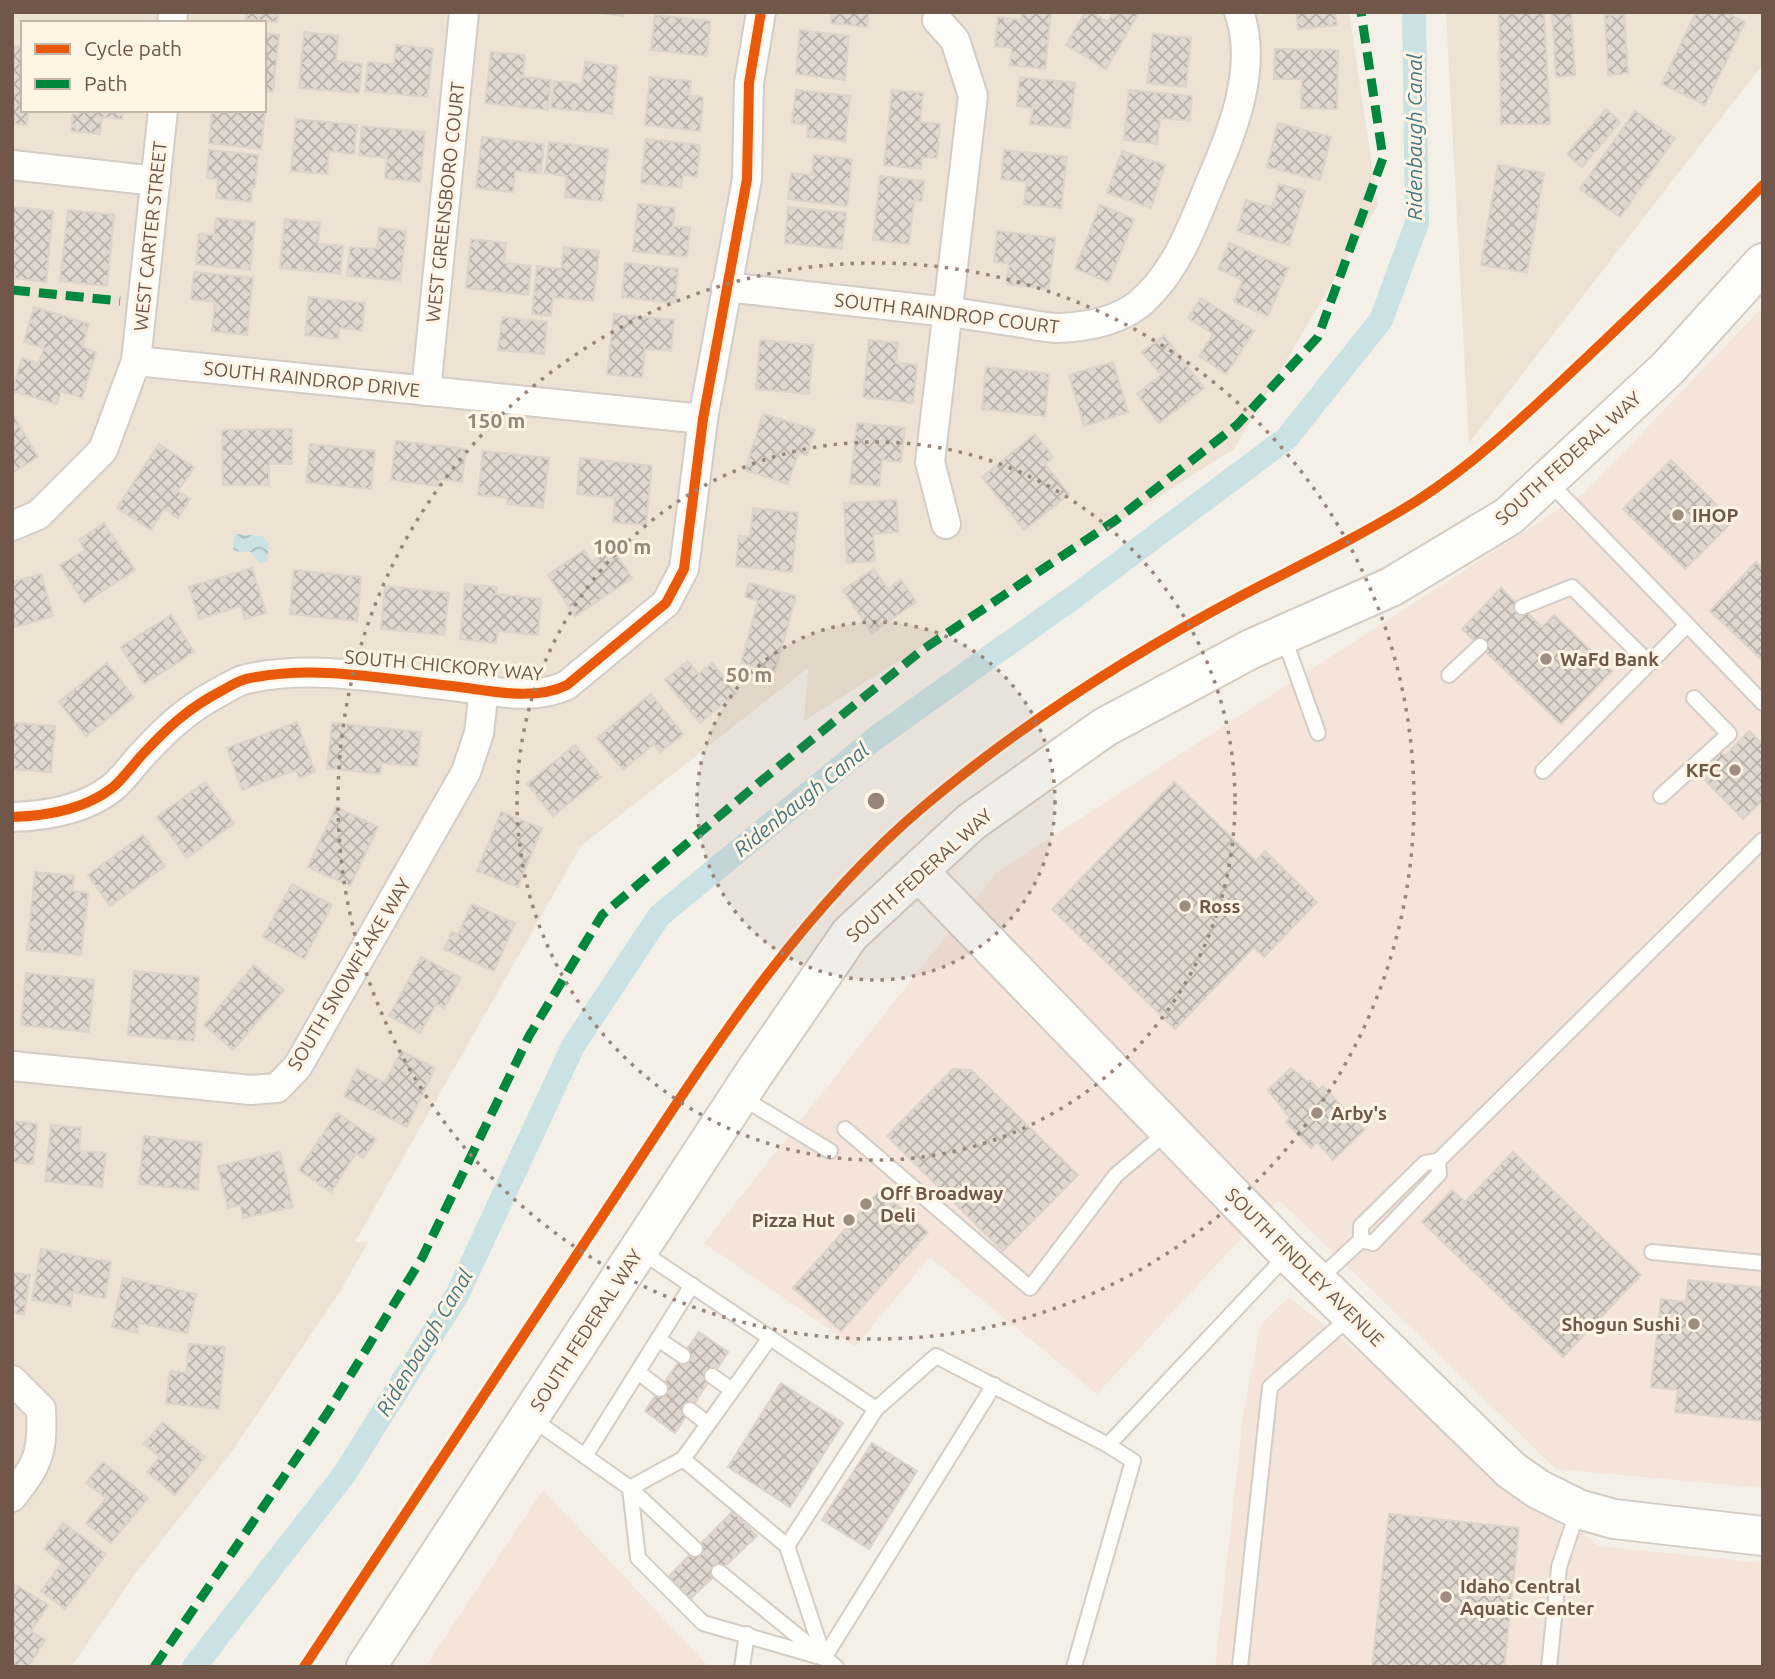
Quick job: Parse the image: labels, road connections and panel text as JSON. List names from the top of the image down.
{
  "streets": {
    "main road": ["SOUTH FEDERAL WAY", "SOUTH FINDLEY AVENUE"],
    "street": [
      "WEST GREENSBORO COURT",
      "WEST CARTER STREET",
      "SOUTH RAINDROP COURT",
      "SOUTH RAINDROP DRIVE",
      "SOUTH CHICKORY WAY",
      "SOUTH SNOWFLAKE WAY"
    ]
  },
  "crossings": [
    ["WEST GREENSBORO COURT", "SOUTH RAINDROP DRIVE"],
    ["WEST CARTER STREET", "SOUTH RAINDROP DRIVE"],
    ["SOUTH RAINDROP COURT", "SOUTH CHICKORY WAY"],
    ["SOUTH RAINDROP DRIVE", "SOUTH CHICKORY WAY"],
    ["SOUTH FEDERAL WAY", "SOUTH FINDLEY AVENUE"],
    ["SOUTH CHICKORY WAY", "SOUTH SNOWFLAKE WAY"]
  ],
  "water": ["Ridenbaugh Canal"],
  "places": [
    "IHOP",
    "WaFd Bank",
    "KFC",
    "Ross",
    "Arby's",
    "Off Broadway Deli",
    "Pizza Hut",
    "Shogun Sushi",
    "Idaho Central Aquatic Center"
  ],
  "legend": ["Cycle path", "Path"],
  "rings": ["150 m", "100 m", "50 m"]
}
